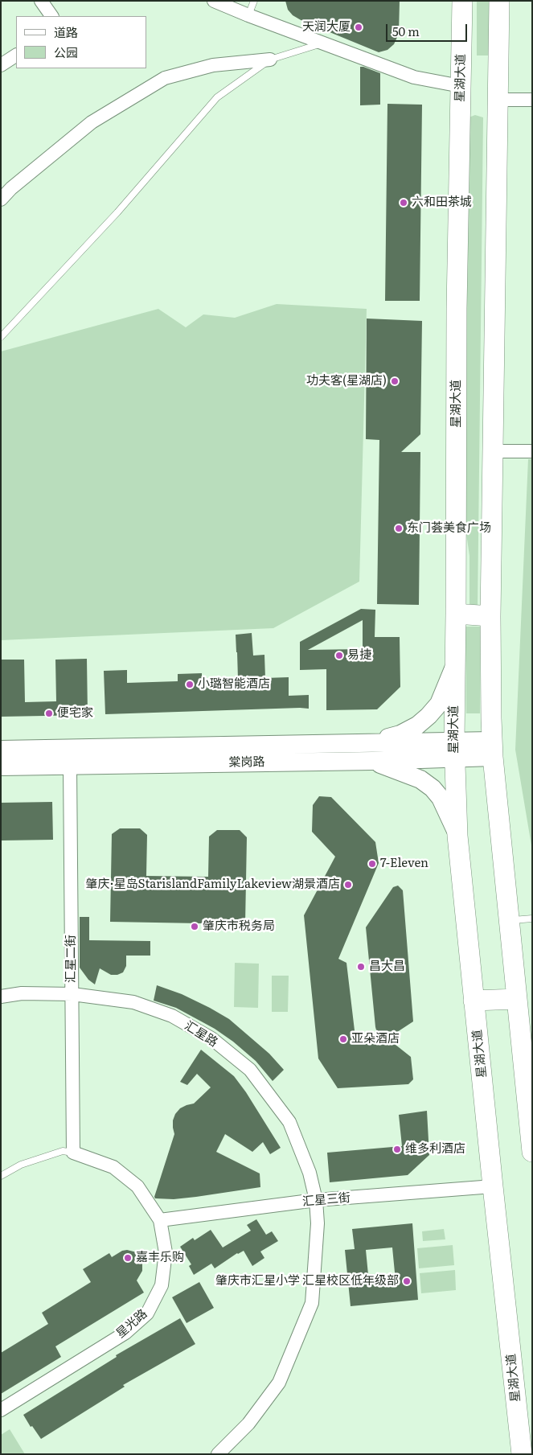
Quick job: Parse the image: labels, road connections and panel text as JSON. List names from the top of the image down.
{
  "streets": {
    "main road": ["星湖大道", "棠岗路"],
    "street": [
      "汇星二街",
      "汇星路",
      "汇星三街",
      "星光路"
    ]
  },
  "crossings": [
    ["星湖大道", "棠岗路"],
    ["星湖大道", "汇星三街"],
    ["棠岗路", "汇星二街"],
    ["汇星二街", "汇星路"],
    ["汇星二街", "星光路"],
    ["汇星路", "汇星三街"],
    ["汇星三街", "星光路"]
  ],
  "places": [
    "天润大厦",
    "六和田茶城",
    "功夫客(星湖店)",
    "东门荟美食广场",
    "易捷",
    "小璐智能酒店",
    "便宅家",
    "7-Eleven",
    "肇庆·星岛StarislandFamilyLakeview湖景酒店",
    "肇庆市税务局",
    "昌大昌",
    "亚朵酒店",
    "维多利酒店",
    "嘉丰乐购",
    "肇庆市汇星小学 汇星校区低年级部"
  ],
  "legend": ["道路", "公园"],
  "scale_bar": "50 m"
}
